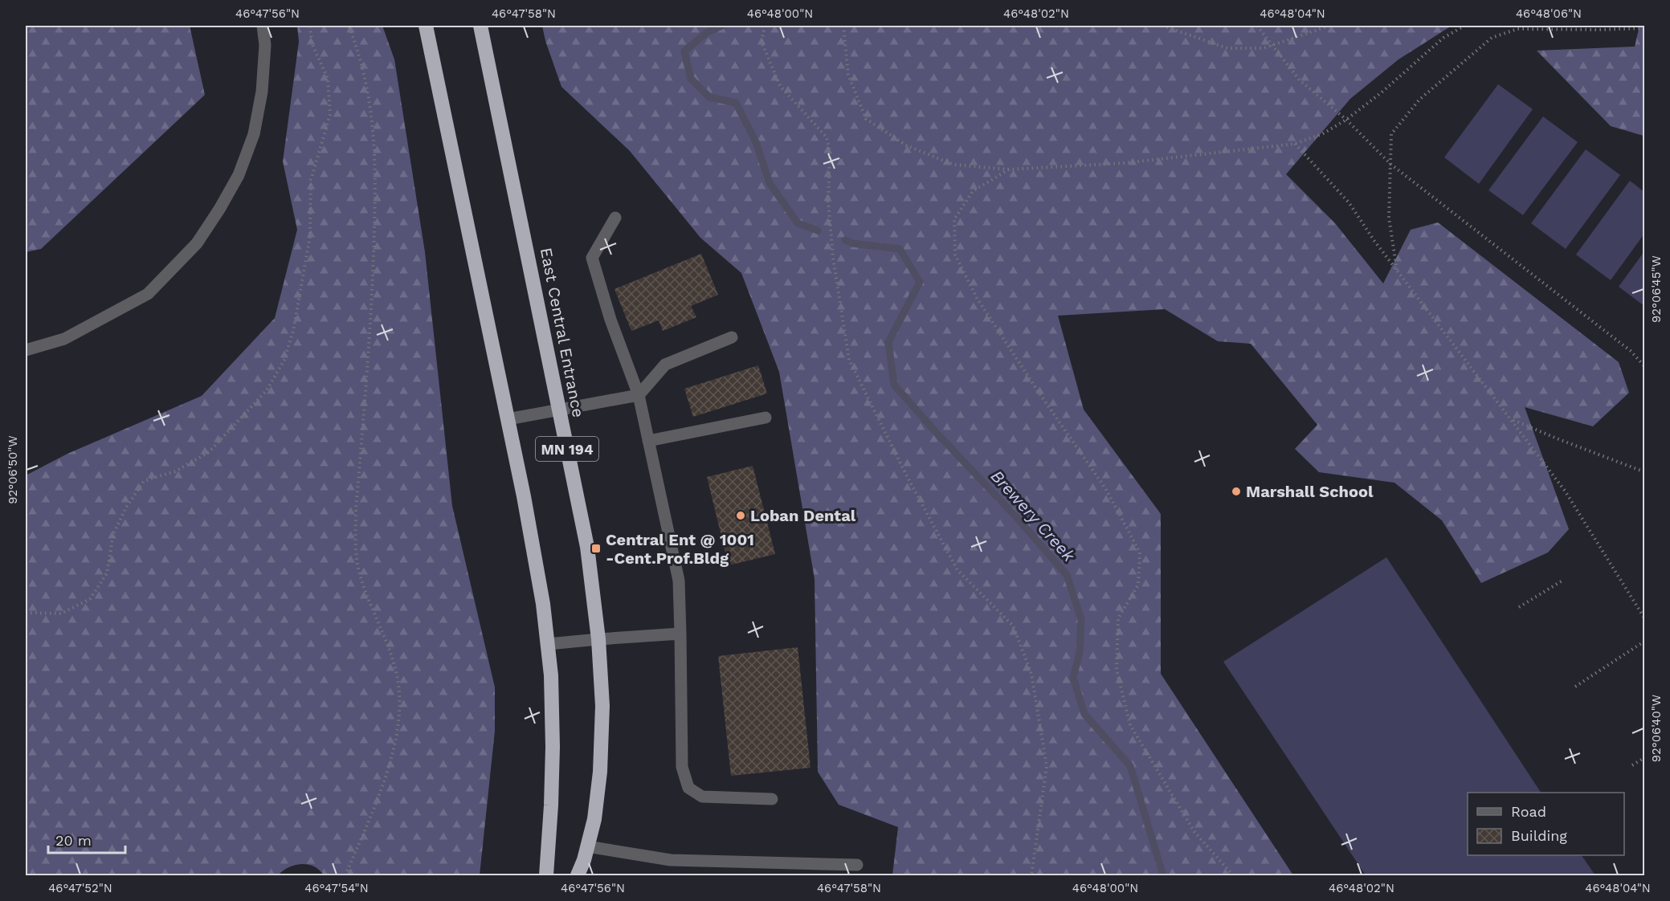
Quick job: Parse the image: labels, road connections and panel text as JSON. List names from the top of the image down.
{
  "streets": {
    "highway": ["East Central Entrance", "MN 194"]
  },
  "water": ["Brewery Creek"],
  "places": {
    "other": ["Marshall School", "Loban Dental"],
    "transit": ["Central Ent @ 1001 -Cent.Prof.Bldg"]
  },
  "legend": ["Road", "Building"],
  "scale_bar": "20 m",
  "coordinates": [
    "46°47'56\"N",
    "46°47'58\"N",
    "46°48'00\"N",
    "46°48'02\"N",
    "46°48'04\"N",
    "46°48'06\"N",
    "92°06'45\"W",
    "92°06'50\"W",
    "92°06'40\"W",
    "46°47'52\"N",
    "46°47'54\"N"
  ]
}
